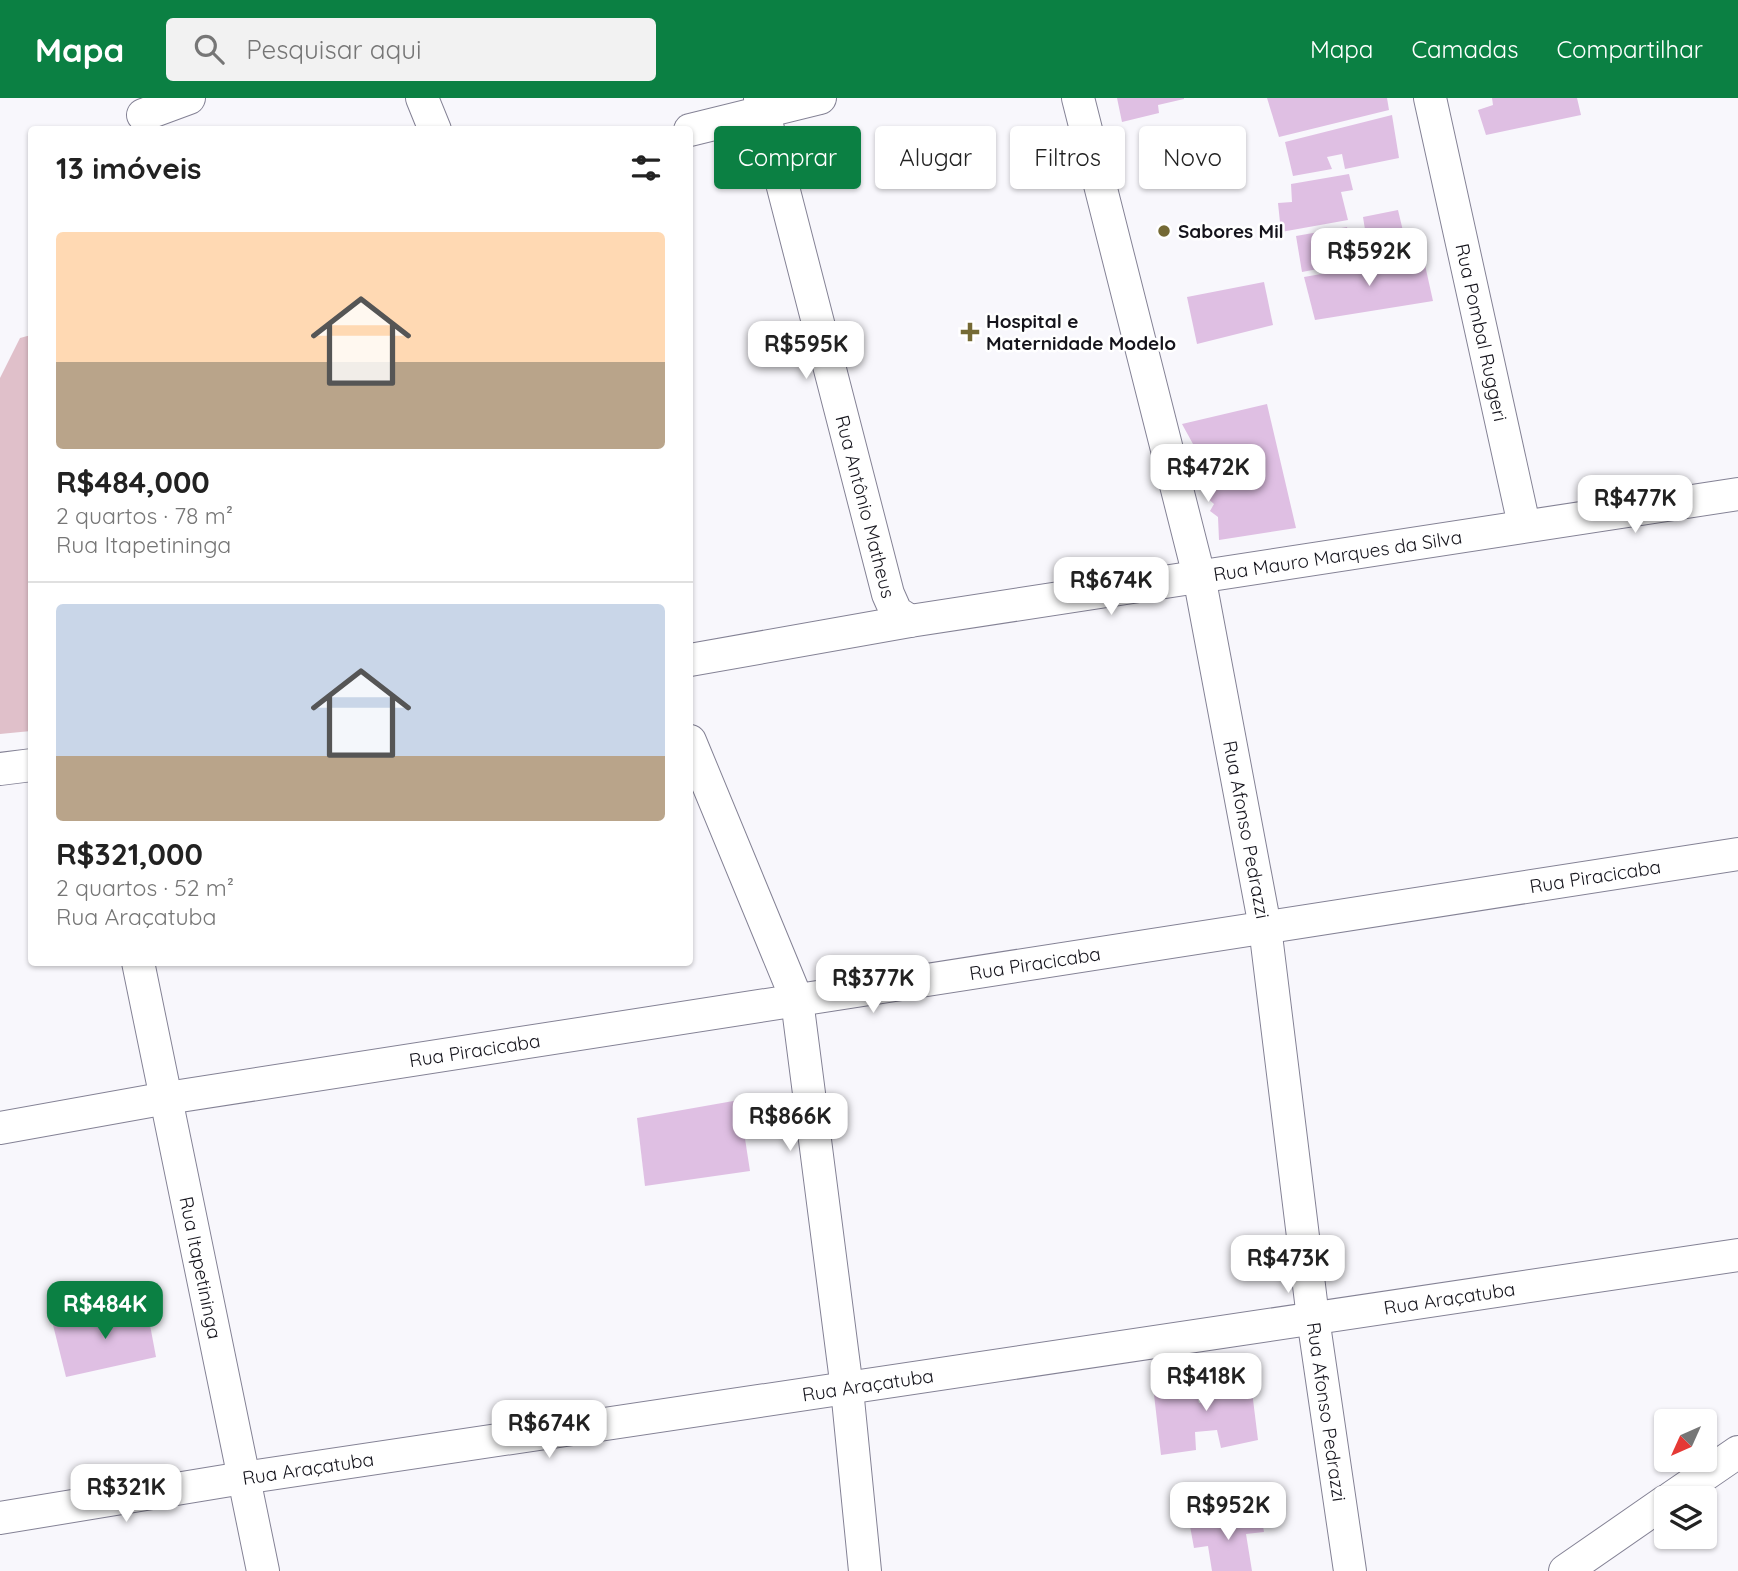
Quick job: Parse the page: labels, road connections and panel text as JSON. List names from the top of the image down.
{
  "streets": {
    "street": [
      "Rua Pombal Ruggeri",
      "Rua Antônio Matheus",
      "Rua Mauro Marques da Silva",
      "Rua Afonso Pedrazzi",
      "Rua Piracicaba",
      "Rua Itapetininga",
      "Rua Araçatuba"
    ]
  },
  "crossings": [
    ["Rua Pombal Ruggeri", "Rua Mauro Marques da Silva"],
    ["Rua Antônio Matheus", "Rua Mauro Marques da Silva"],
    ["Rua Mauro Marques da Silva", "Rua Afonso Pedrazzi"],
    ["Rua Afonso Pedrazzi", "Rua Piracicaba"],
    ["Rua Afonso Pedrazzi", "Rua Araçatuba"],
    ["Rua Piracicaba", "Rua Itapetininga"],
    ["Rua Itapetininga", "Rua Araçatuba"]
  ],
  "places": {
    "other": ["Sabores Mil"],
    "health": ["Hospital e Maternidade Modelo"]
  },
  "north": "bottom left",
  "page": {
    "header": "Mapa",
    "search": "Pesquisar aqui",
    "nav": ["Mapa", "Camadas", "Compartilhar"],
    "chip": [
      "Comprar",
      "Alugar",
      "Filtros",
      "Novo"
    ],
    "heading": "13 imóveis",
    "list": [
      {
        "name": "R$484,000",
        "note": "2 quartos · 78 m² · Rua Itapetininga"
      },
      {
        "name": "R$321,000",
        "note": "2 quartos · 52 m² · Rua Araçatuba"
      }
    ],
    "price": [
      "R$592K",
      "R$595K",
      "R$472K",
      "R$477K",
      "R$674K",
      "R$377K",
      "R$866K",
      "R$473K",
      "R$484K",
      "R$418K",
      "R$674K",
      "R$321K",
      "R$952K"
    ]
  }
}
